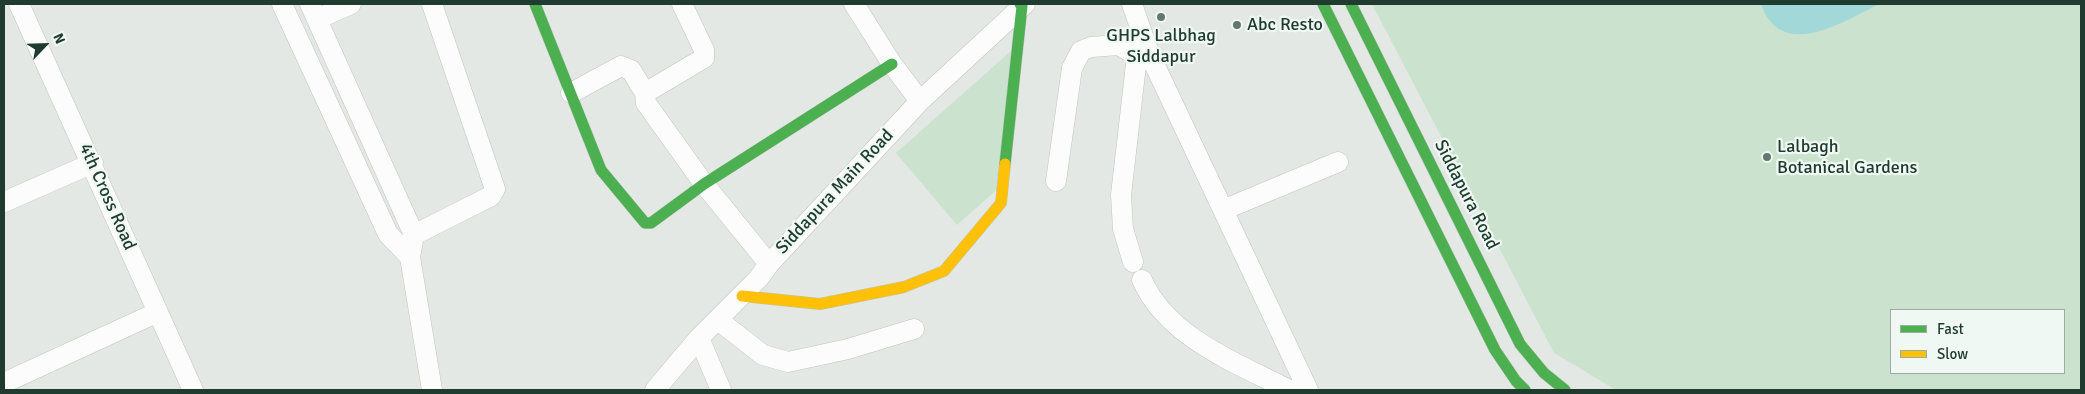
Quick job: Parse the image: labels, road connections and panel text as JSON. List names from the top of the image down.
{
  "streets": {
    "street": ["Siddapura Main Road", "Siddapura Road", "4th Cross Road"]
  },
  "places": ["GHPS Lalbhag Siddapur", "Abc Resto", "Lalbagh Botanical Gardens"],
  "legend": ["Fast", "Slow"],
  "north": "top right"
}
